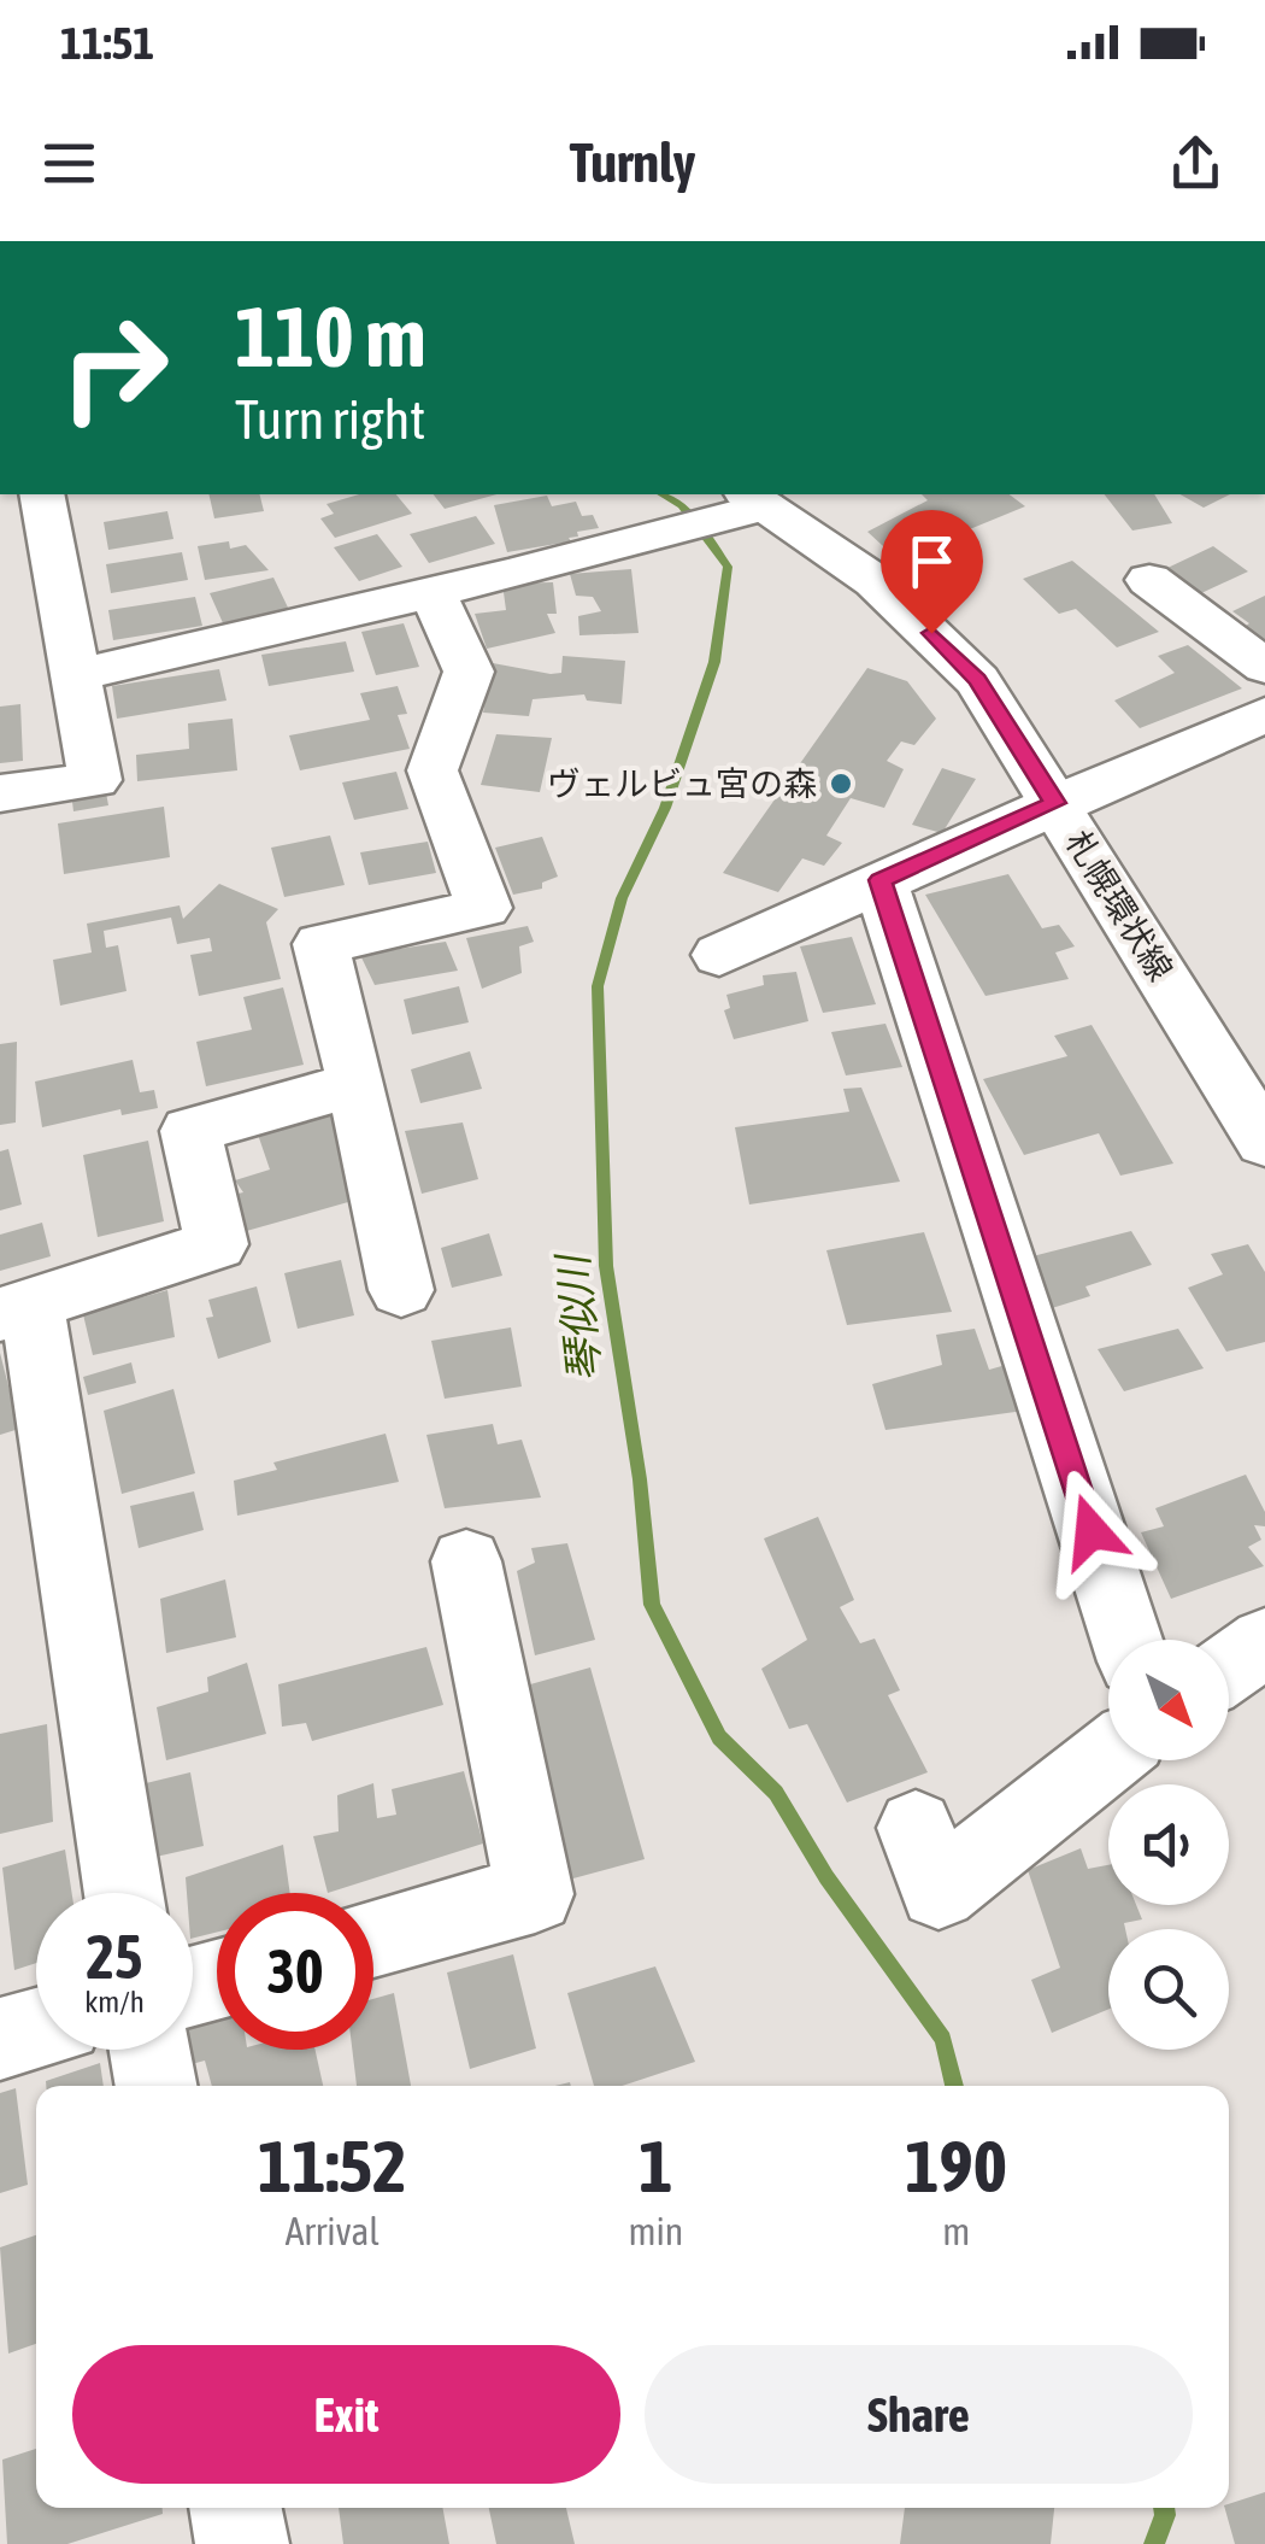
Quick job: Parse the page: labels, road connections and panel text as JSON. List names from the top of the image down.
{
  "streets": {
    "street": ["札幌環状線"]
  },
  "water": ["琴似川"],
  "places": ["ヴェルビュ宮の森"],
  "north": "bottom right",
  "page": {
    "status": "11:51",
    "header": "Turnly",
    "turn": ["110 m", "Turn right"],
    "speed": "25 km/h",
    "limit": "30",
    "eta": [
      "11:52",
      "Arrival",
      "1",
      "min",
      "190",
      "m"
    ],
    "buttons": ["Exit", "Share"]
  }
}
